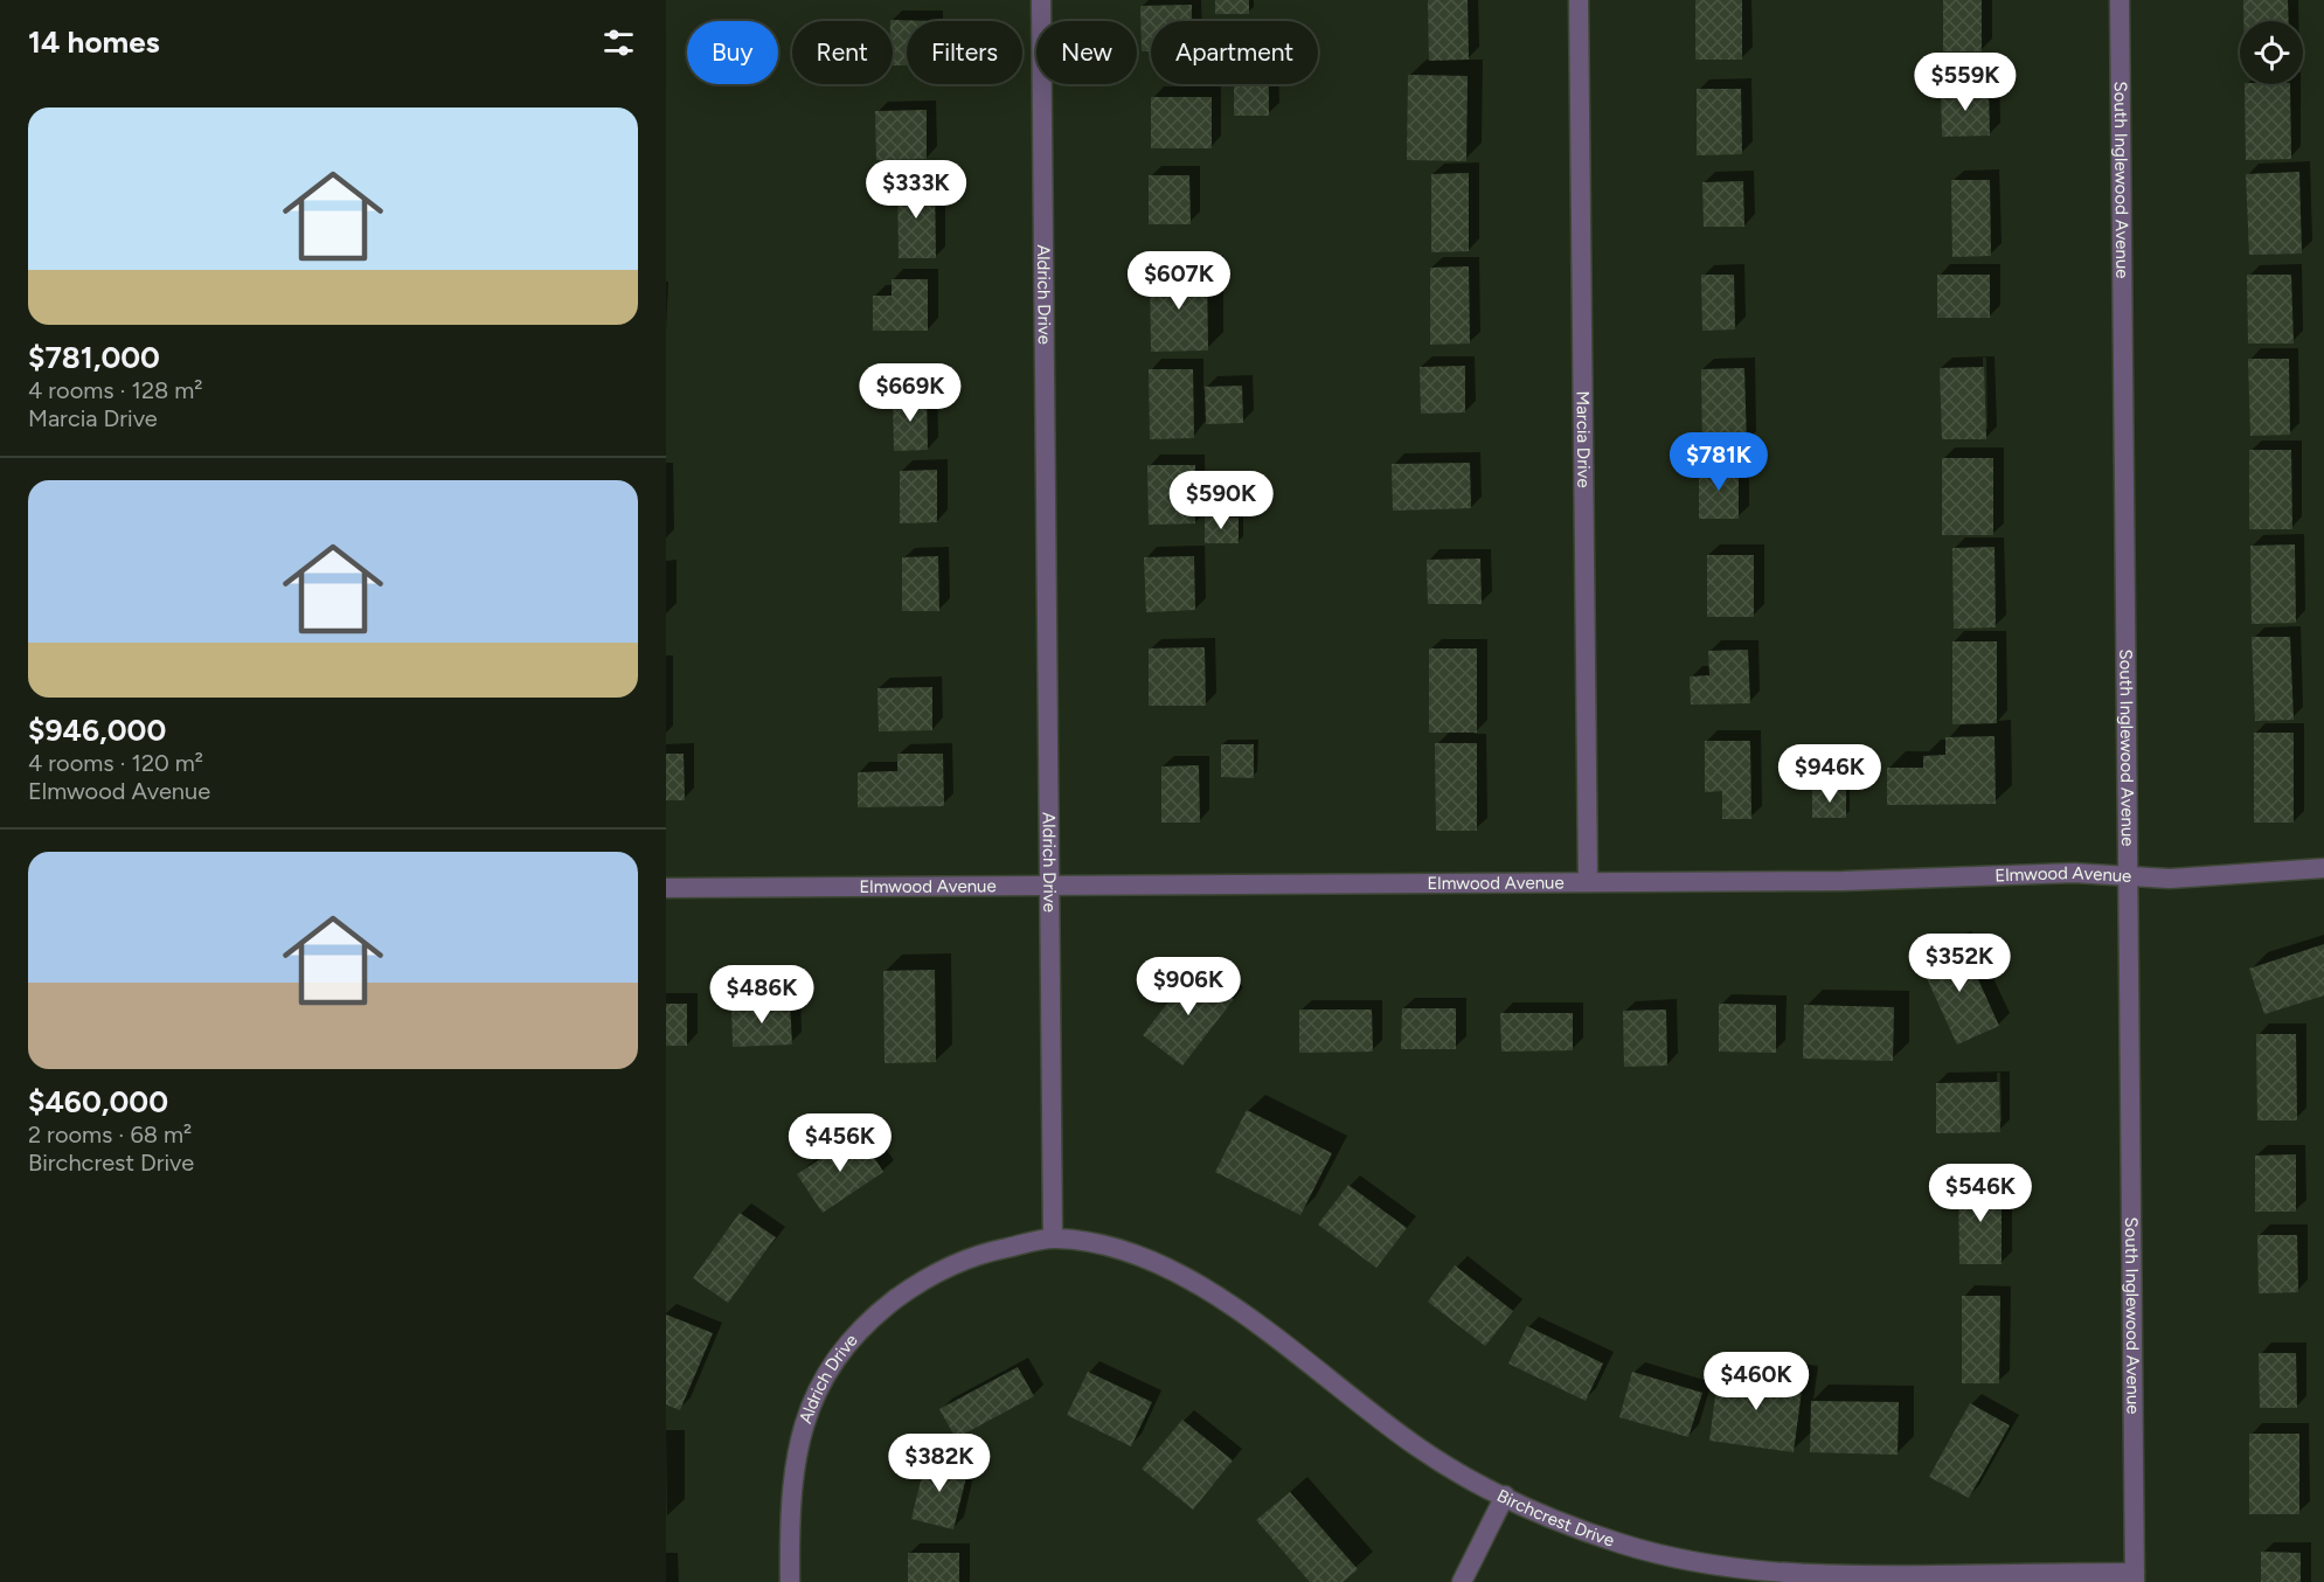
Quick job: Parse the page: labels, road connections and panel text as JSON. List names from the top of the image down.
{
  "streets": {
    "street": [
      "South Inglewood Avenue",
      "Aldrich Drive",
      "Marcia Drive",
      "Elmwood Avenue",
      "Birchcrest Drive"
    ]
  },
  "crossings": [
    ["South Inglewood Avenue", "Elmwood Avenue"],
    ["South Inglewood Avenue", "Birchcrest Drive"],
    ["Aldrich Drive", "Elmwood Avenue"],
    ["Aldrich Drive", "Birchcrest Drive"],
    ["Marcia Drive", "Elmwood Avenue"]
  ],
  "page": {
    "heading": "14 homes",
    "chip": [
      "Buy",
      "Rent",
      "Filters",
      "New",
      "Apartment"
    ],
    "price": [
      "$559K",
      "$333K",
      "$607K",
      "$669K",
      "$781K",
      "$590K",
      "$946K",
      "$352K",
      "$906K",
      "$486K",
      "$456K",
      "$546K",
      "$460K",
      "$382K"
    ],
    "list": [
      {
        "name": "$781,000",
        "note": "4 rooms · 128 m² · Marcia Drive"
      },
      {
        "name": "$946,000",
        "note": "4 rooms · 120 m² · Elmwood Avenue"
      },
      {
        "name": "$460,000",
        "note": "2 rooms · 68 m² · Birchcrest Drive"
      }
    ]
  }
}
